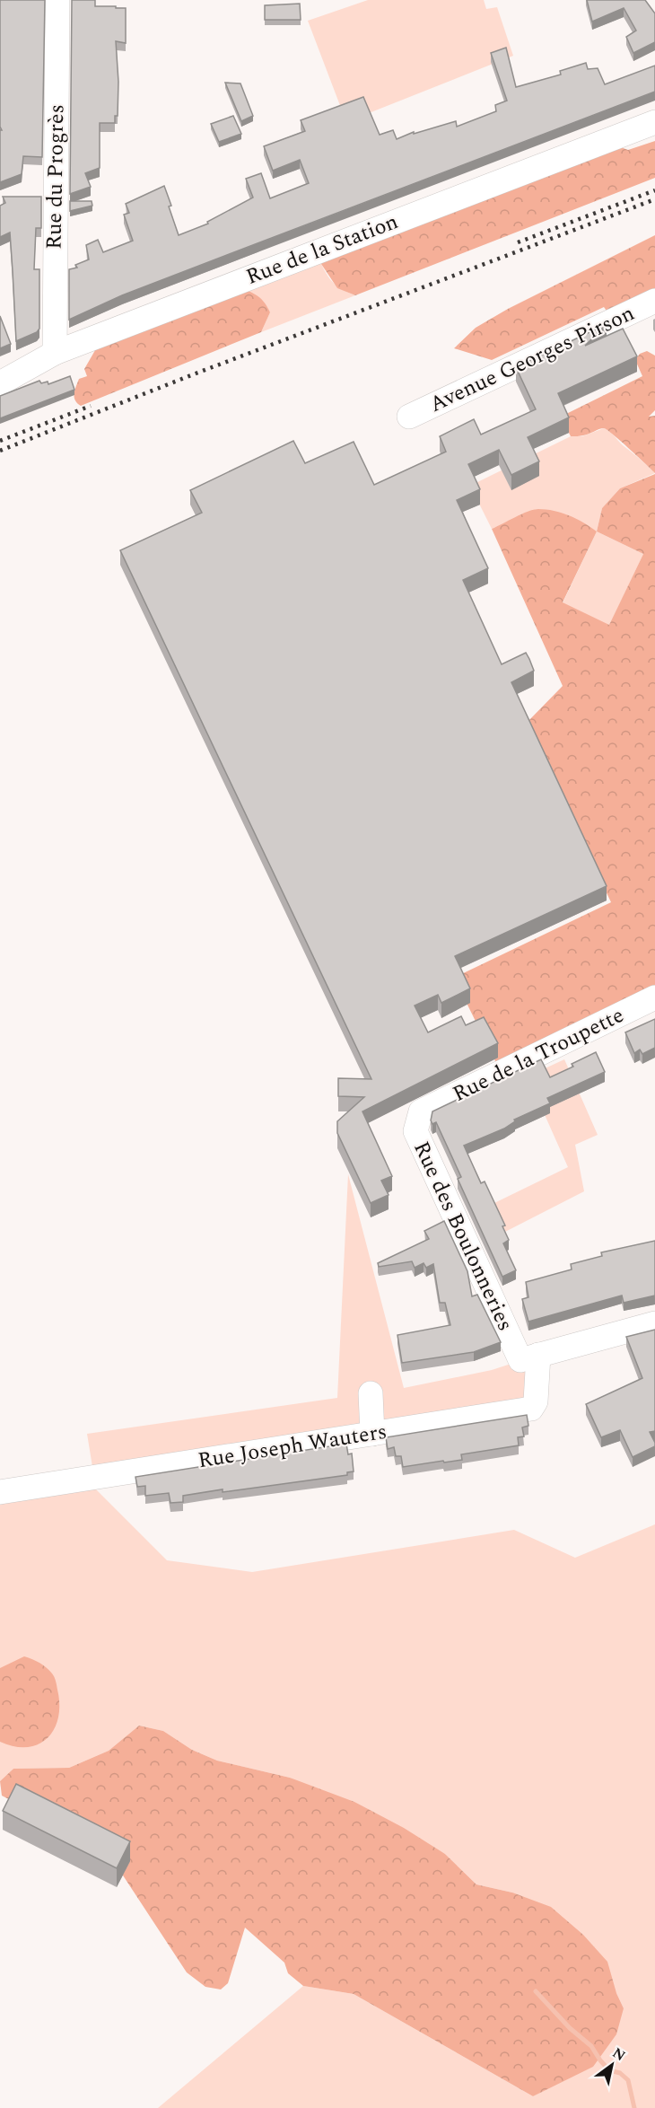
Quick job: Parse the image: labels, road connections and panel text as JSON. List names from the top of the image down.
{
  "streets": {
    "street": [
      "Rue du Progrès",
      "Rue de la Station",
      "Avenue Georges Pirson",
      "Rue de la Troupette",
      "Rue des Boulonneries",
      "Rue Joseph Wauters"
    ]
  },
  "crossings": [
    ["Rue du Progrès", "Rue de la Station"],
    ["Rue de la Troupette", "Rue des Boulonneries"],
    ["Rue des Boulonneries", "Rue Joseph Wauters"]
  ],
  "north": "top right"
}
